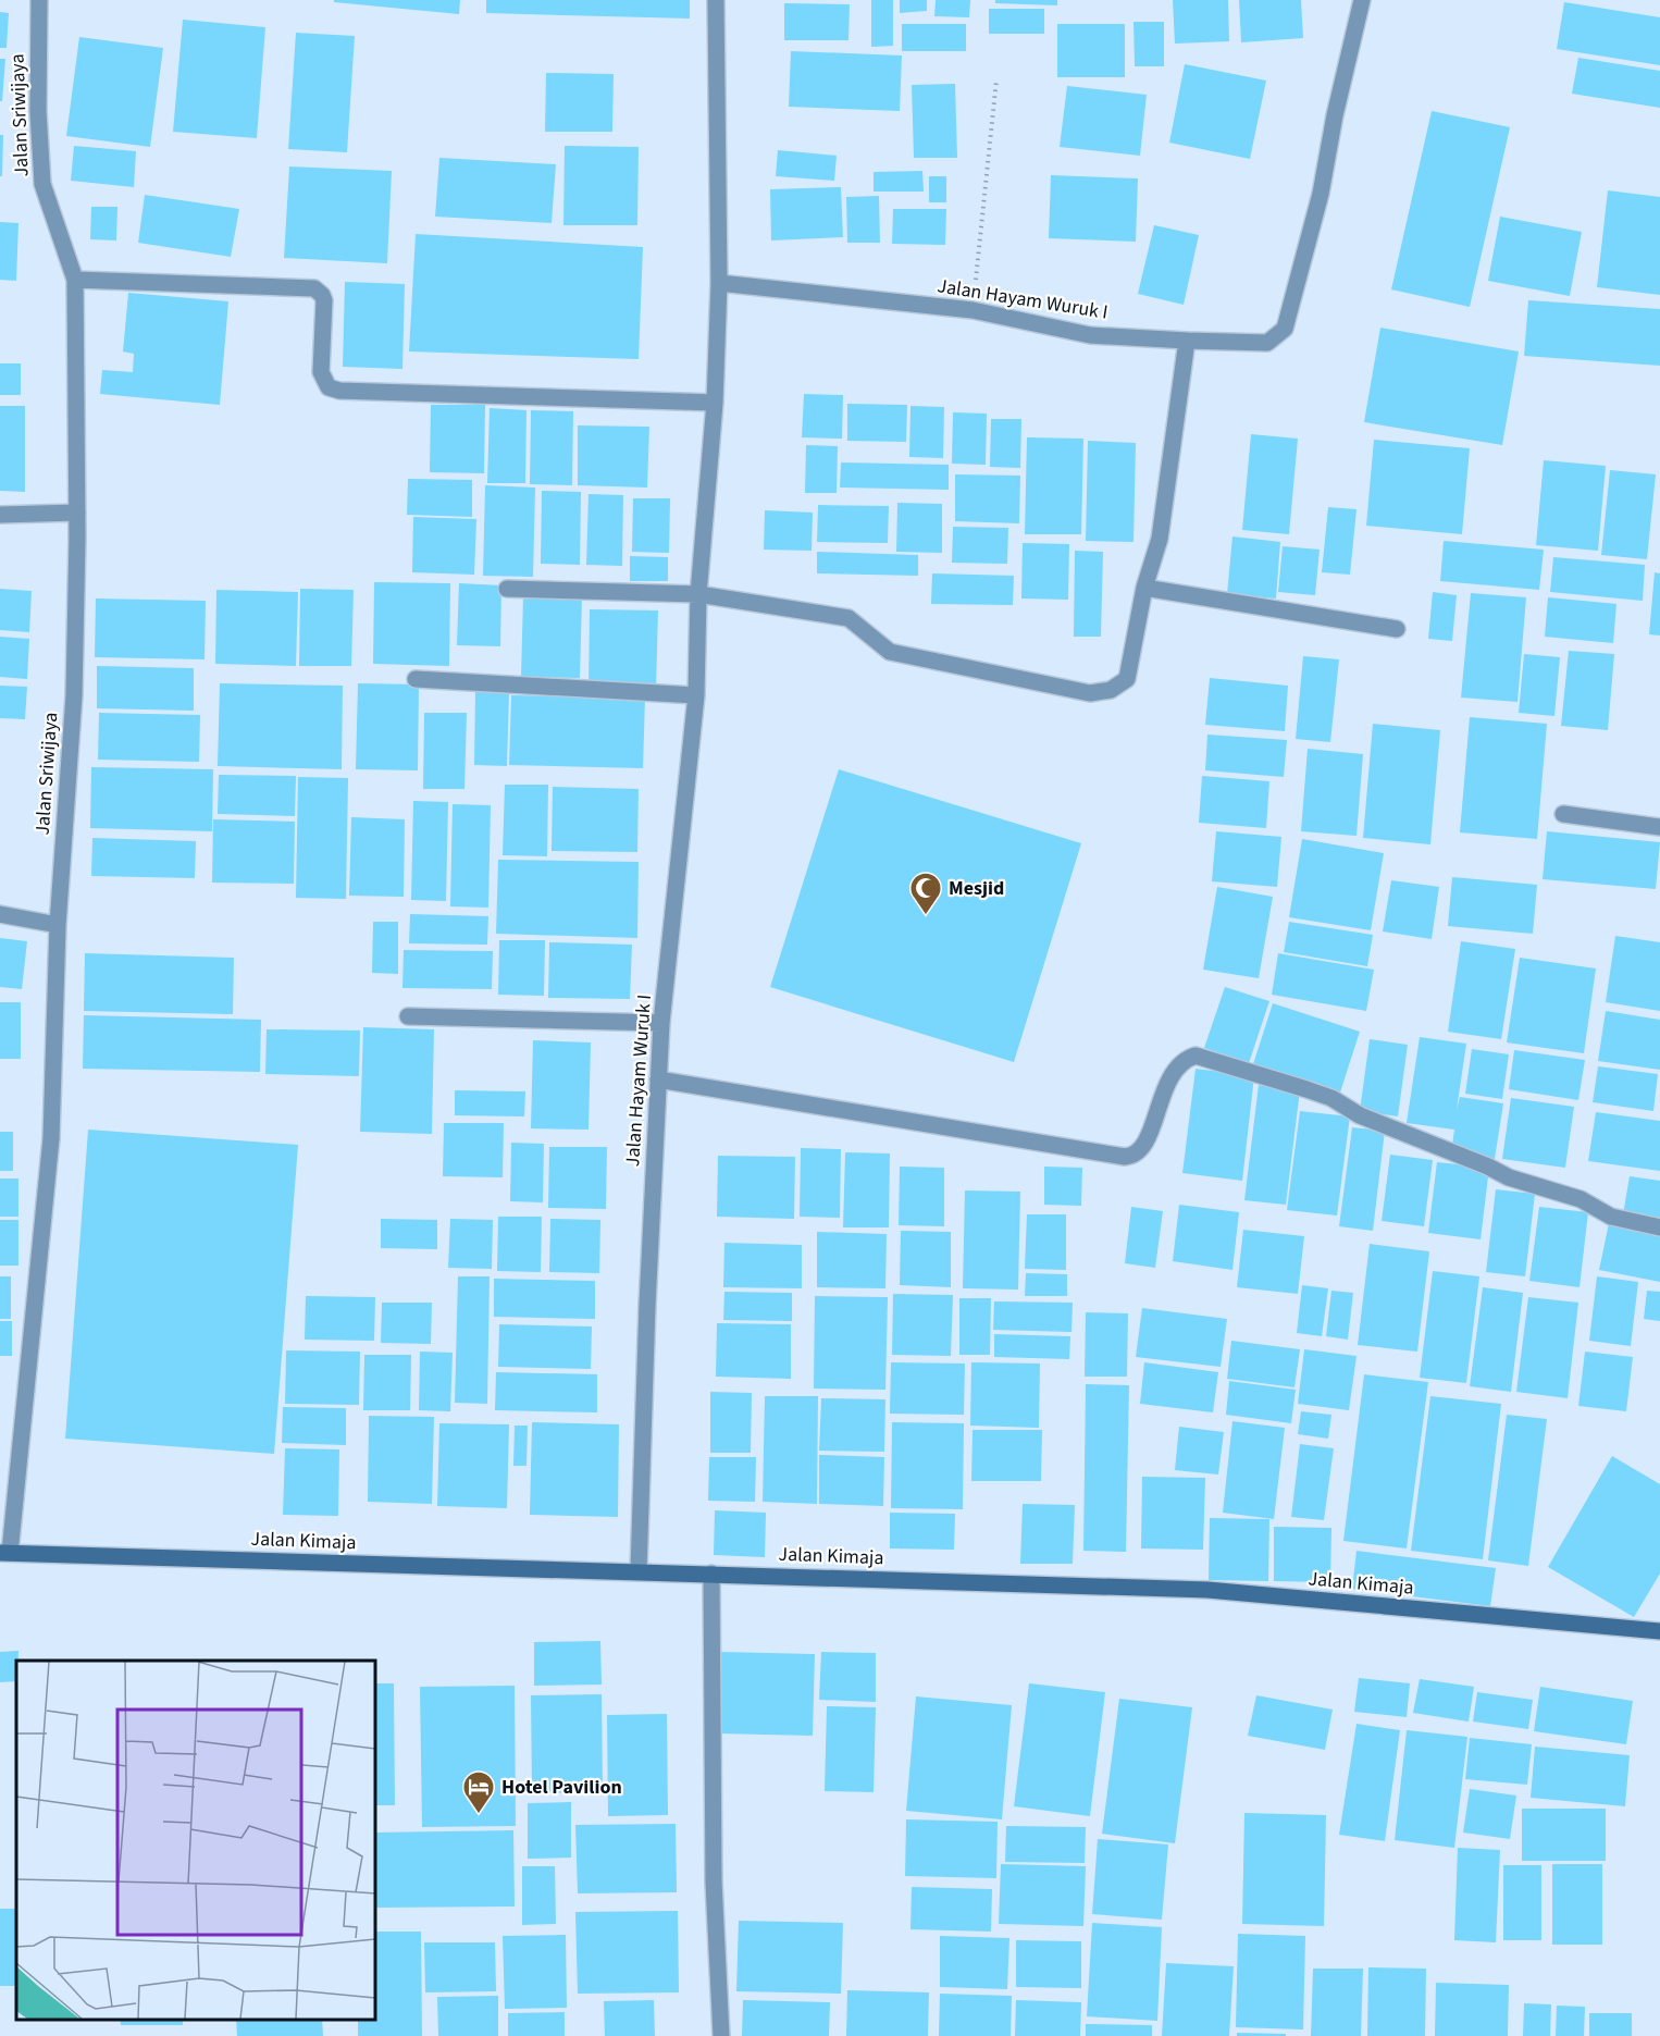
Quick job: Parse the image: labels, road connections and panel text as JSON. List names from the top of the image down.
{
  "streets": {
    "street": ["Jalan Sriwijaya", "Jalan Hayam Wuruk I", "Jalan Kimaja"]
  },
  "crossings": [
    ["Jalan Sriwijaya", "Jalan Kimaja"],
    ["Jalan Hayam Wuruk I", "Jalan Kimaja"]
  ],
  "places": {
    "mosque": ["Mesjid"],
    "hotel": ["Hotel Pavilion"]
  }
}
